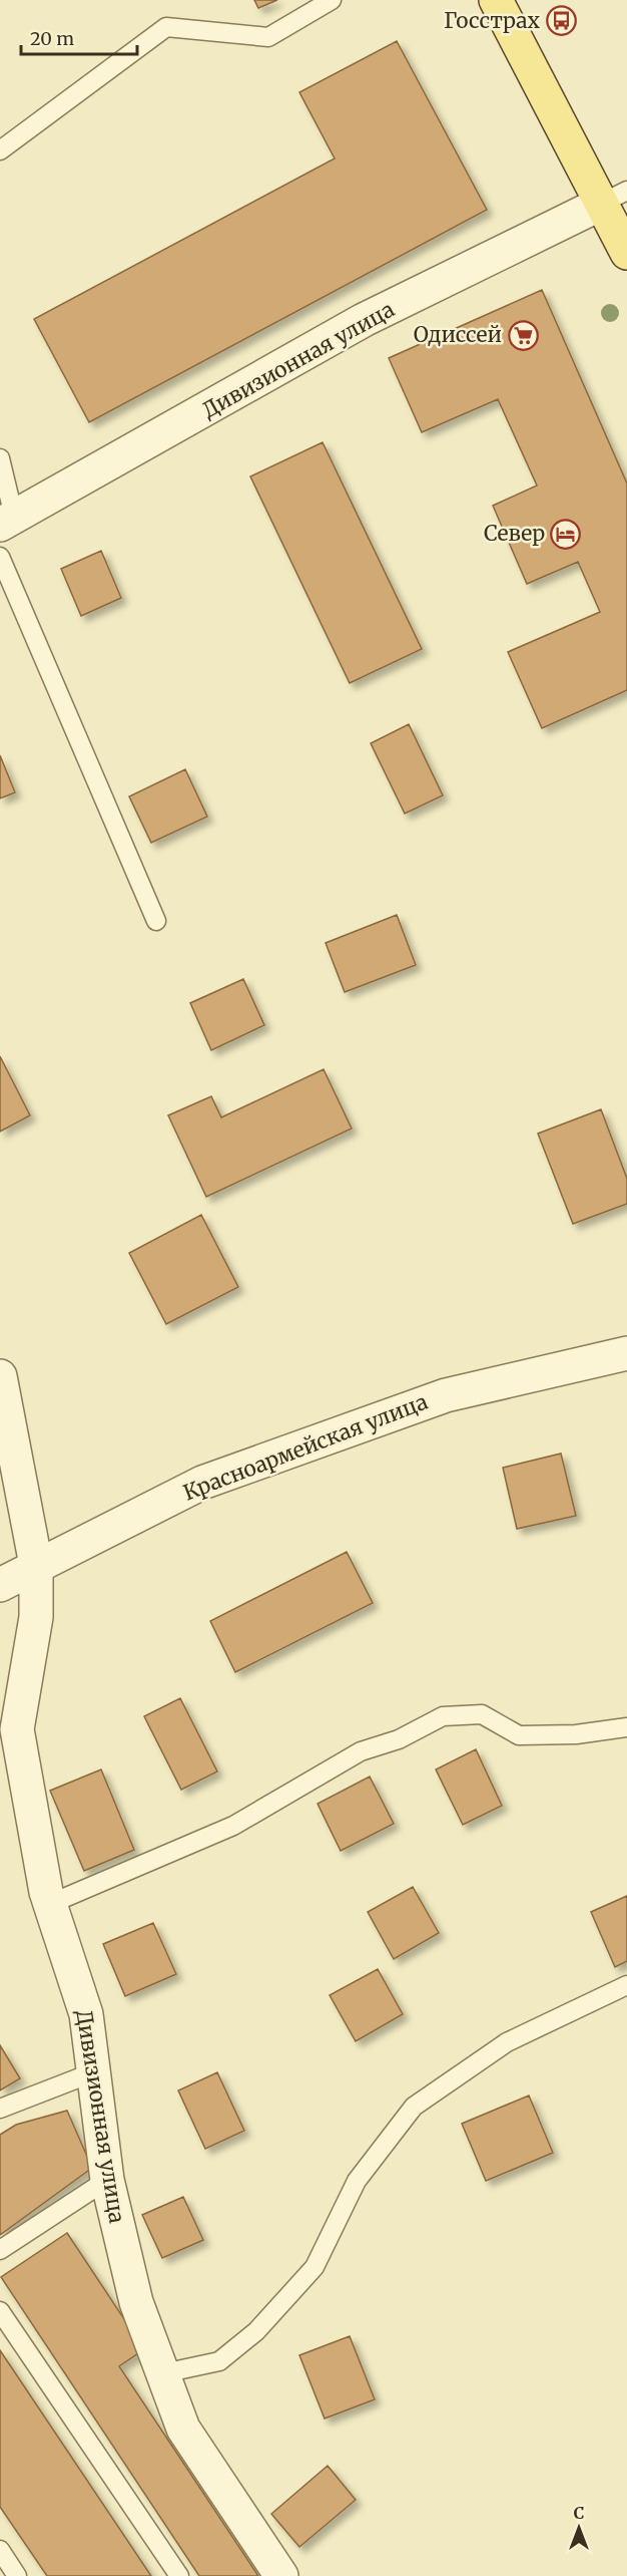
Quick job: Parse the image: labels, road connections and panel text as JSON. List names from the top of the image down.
{
  "streets": {
    "street": ["Дивизионная улица", "Красноармейская улица"]
  },
  "crossings": [
    ["Дивизионная улица", "Красноармейская улица"]
  ],
  "places": {
    "bus stop": ["Госстрах"],
    "supermarket": ["Одиссей"],
    "hotel": ["Север"]
  },
  "scale_bar": "20 m",
  "north": "top"
}
